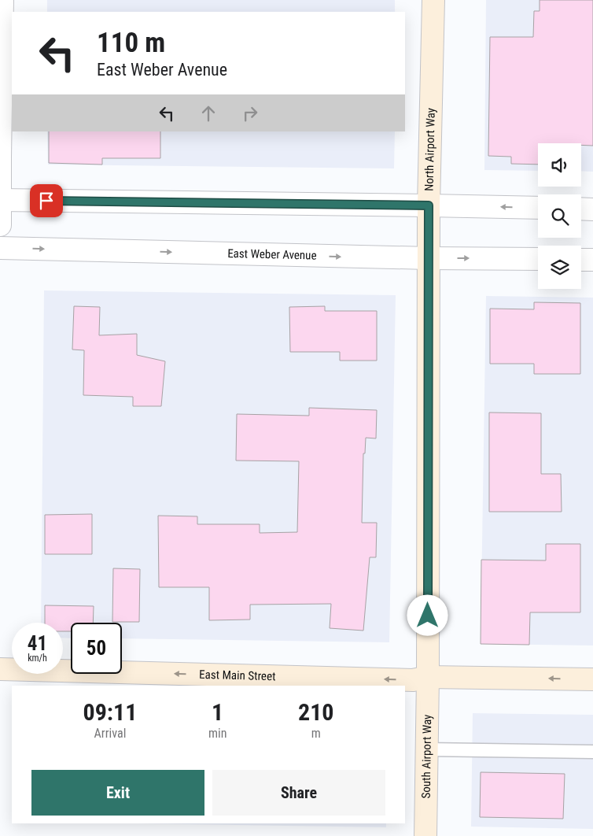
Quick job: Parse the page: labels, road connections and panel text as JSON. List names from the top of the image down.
{
  "streets": {
    "main road": ["North Airport Way", "East Main Street", "South Airport Way"],
    "street": ["East Weber Avenue"]
  },
  "crossings": [
    ["North Airport Way", "East Weber Avenue"],
    ["North Airport Way", "East Main Street"],
    ["North Airport Way", "South Airport Way"],
    ["East Main Street", "South Airport Way"]
  ],
  "one_way": ["East Main Street"],
  "page": {
    "turn": ["110 m", "East Weber Avenue"],
    "speed": "41 km/h",
    "limit": "50",
    "eta": [
      "09:11",
      "Arrival",
      "1",
      "min",
      "210",
      "m"
    ],
    "buttons": ["Exit", "Share"]
  }
}
